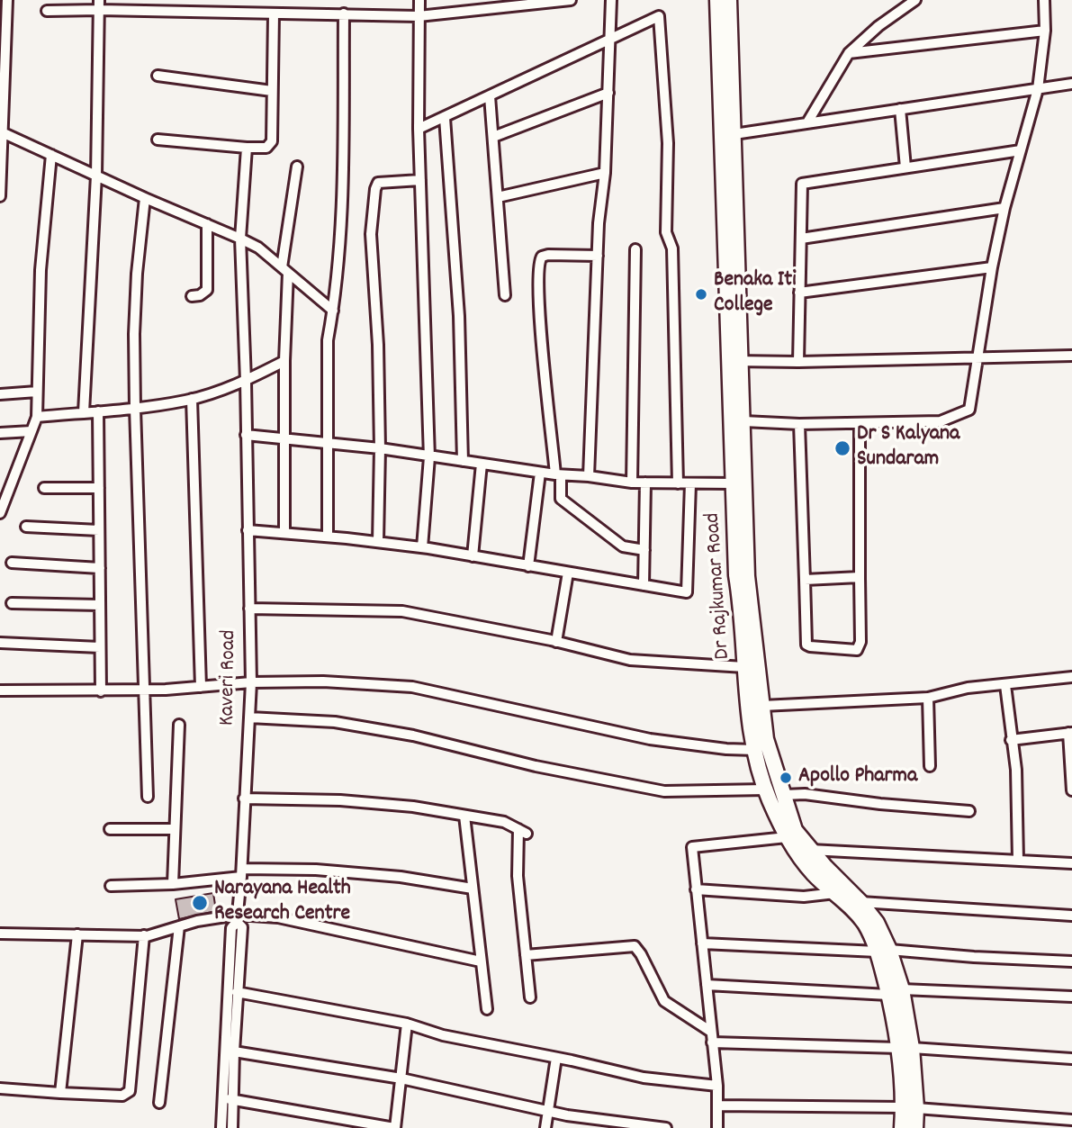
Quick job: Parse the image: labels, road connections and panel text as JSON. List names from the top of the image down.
{
  "streets": {
    "main road": ["Dr Rajkumar Road"],
    "street": ["Kaveri Road"]
  },
  "places": [
    "Benaka Iti College",
    "Dr S Kalyana Sundaram",
    "Apollo Pharma",
    "Narayana Health Research Centre"
  ]
}
